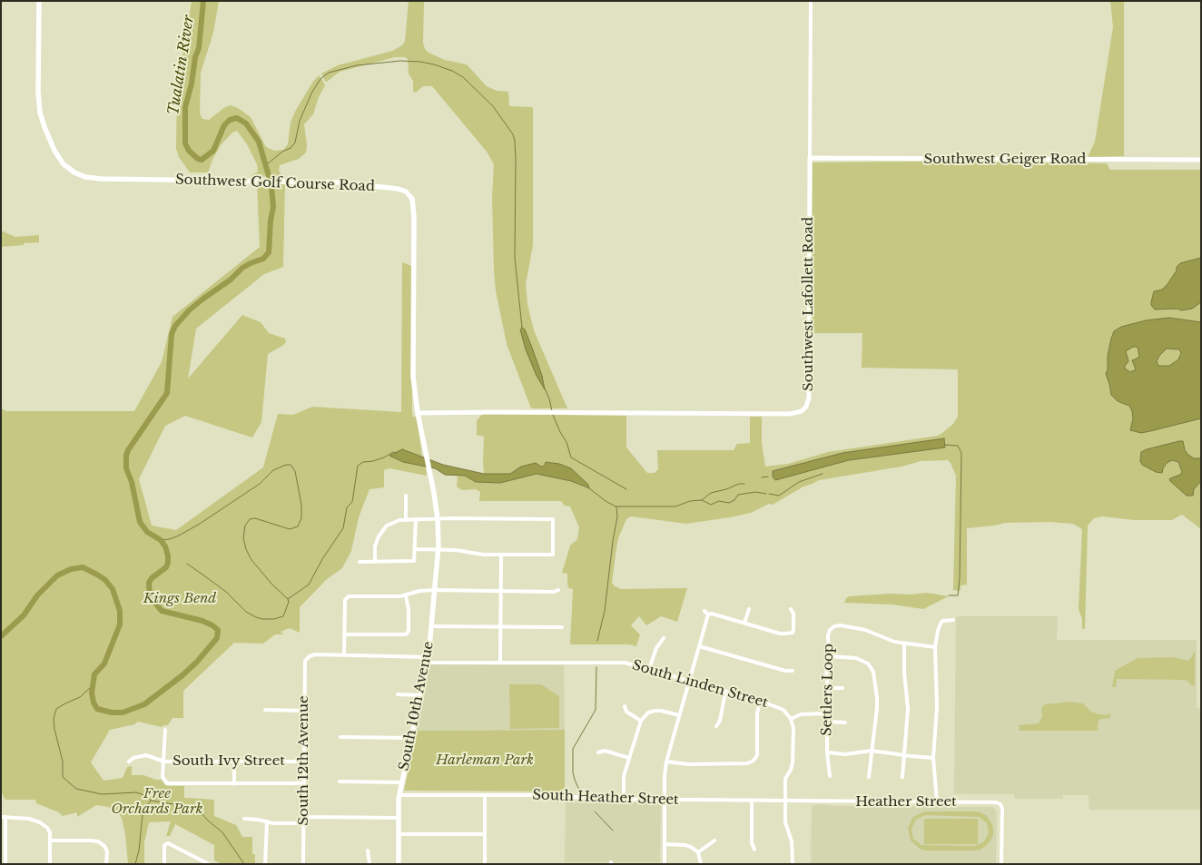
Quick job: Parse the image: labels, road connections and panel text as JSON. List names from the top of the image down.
{
  "streets": {
    "main road": ["Southwest Golf Course Road", "South 10th Avenue"],
    "street": [
      "Southwest Geiger Road",
      "Southwest Lafollett Road",
      "South Linden Street",
      "Settlers Loop",
      "South 12th Avenue",
      "South Ivy Street",
      "South Heather Street",
      "Heather Street"
    ]
  },
  "crossings": [
    ["Southwest Geiger Road", "Southwest Lafollett Road"],
    ["Southwest Golf Course Road", "Southwest Lafollett Road"],
    ["Southwest Golf Course Road", "South 10th Avenue"],
    ["South Linden Street", "South 10th Avenue"],
    ["South Linden Street", "South 12th Avenue"],
    ["South 10th Avenue", "South Heather Street"],
    ["South 12th Avenue", "South Ivy Street"],
    ["South Heather Street", "Heather Street"]
  ],
  "water": ["Tualatin River"],
  "parks": ["Kings Bend", "Harleman Park", "Free Orchards Park"]
}
